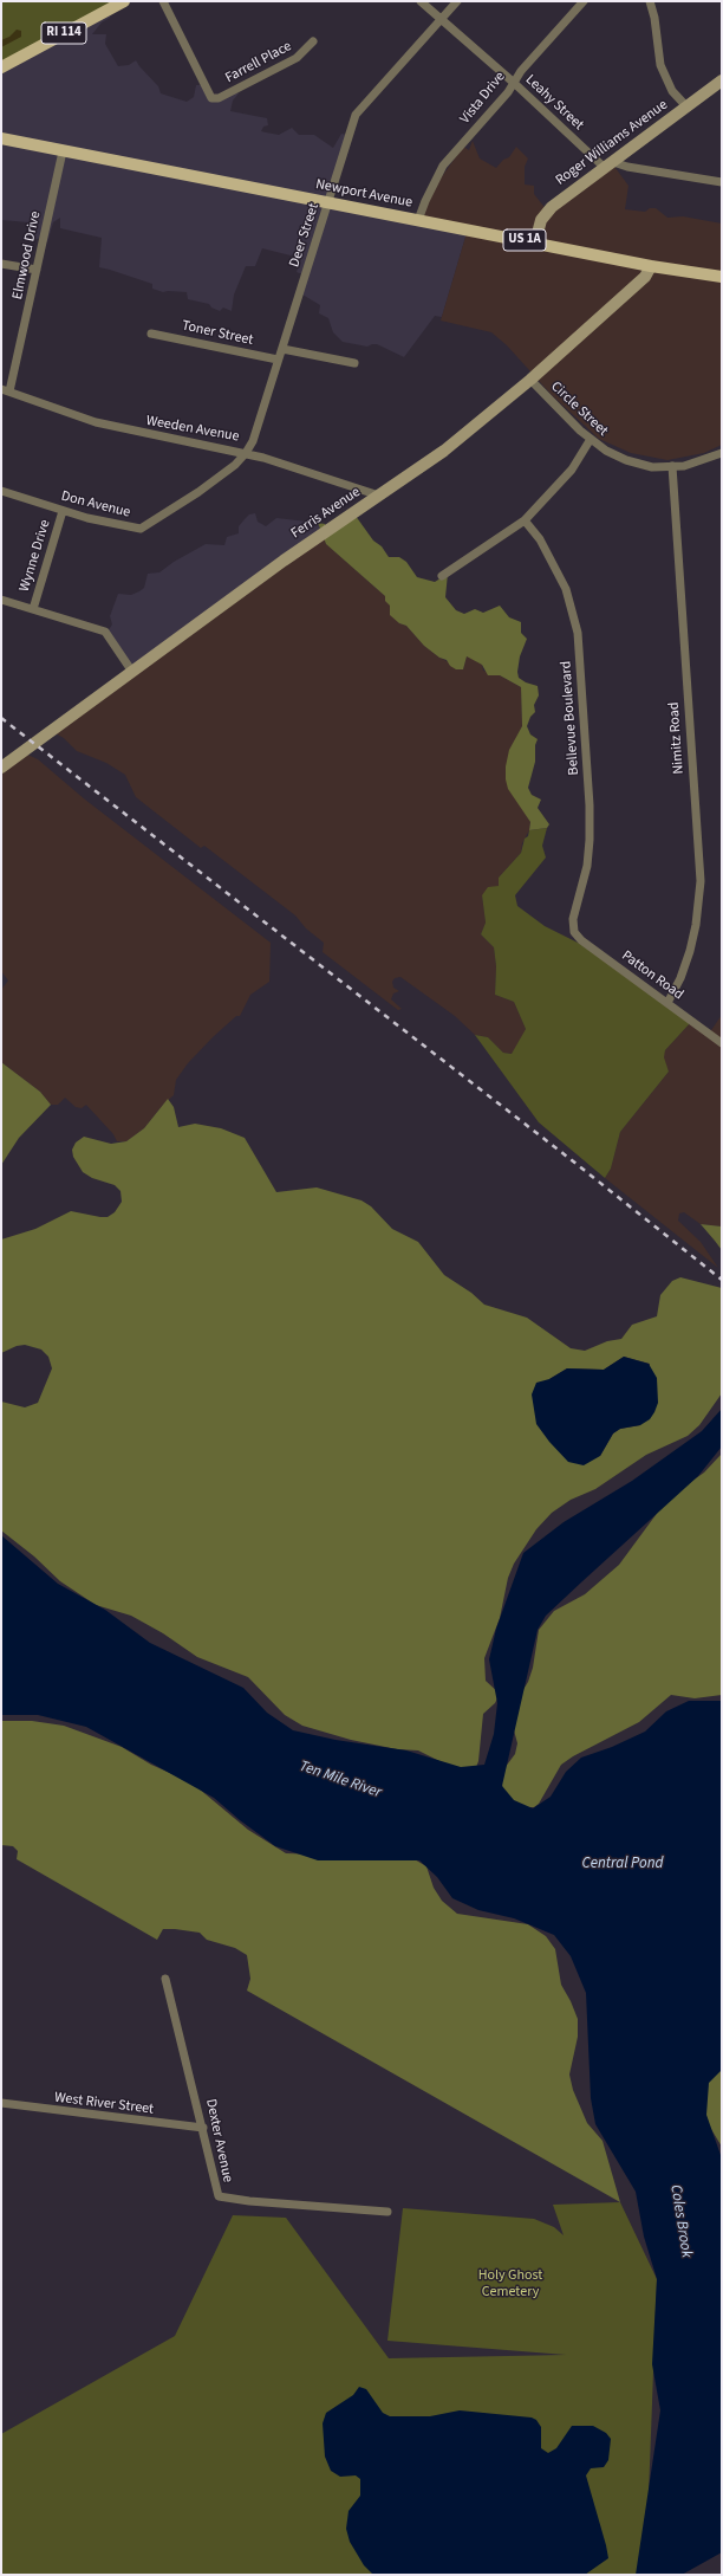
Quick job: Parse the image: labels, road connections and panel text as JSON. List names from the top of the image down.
{
  "streets": {
    "main road": ["RI 114", "Newport Avenue", "US 1A"],
    "street": [
      "Farrell Place",
      "Vista Drive",
      "Leahy Street",
      "Roger Williams Avenue",
      "Deer Street",
      "Elmwood Drive",
      "Toner Street",
      "Circle Street",
      "Weeden Avenue",
      "Don Avenue",
      "Ferris Avenue",
      "Wynne Drive",
      "Bellevue Boulevard",
      "Nimitz Road",
      "Patton Road",
      "West River Street",
      "Dexter Avenue"
    ]
  },
  "crossings": [
    ["Vista Drive", "Leahy Street"],
    ["Vista Drive", "Newport Avenue"],
    ["Leahy Street", "Roger Williams Avenue"],
    ["Leahy Street", "Deer Street"],
    ["Roger Williams Avenue", "Newport Avenue"],
    ["Newport Avenue", "Deer Street"],
    ["Newport Avenue", "Elmwood Drive"],
    ["Newport Avenue", "Ferris Avenue"],
    ["Deer Street", "Toner Street"],
    ["Deer Street", "Weeden Avenue"],
    ["Deer Street", "Don Avenue"],
    ["Elmwood Drive", "Weeden Avenue"],
    ["Circle Street", "Ferris Avenue"],
    ["Circle Street", "Nimitz Road"],
    ["Weeden Avenue", "Don Avenue"],
    ["Weeden Avenue", "Ferris Avenue"],
    ["Don Avenue", "Wynne Drive"],
    ["Bellevue Boulevard", "Patton Road"],
    ["Nimitz Road", "Patton Road"],
    ["West River Street", "Dexter Avenue"]
  ],
  "water": ["Ten Mile River", "Central Pond", "Coles Brook"],
  "parks": ["Holy Ghost Cemetery"]
}
